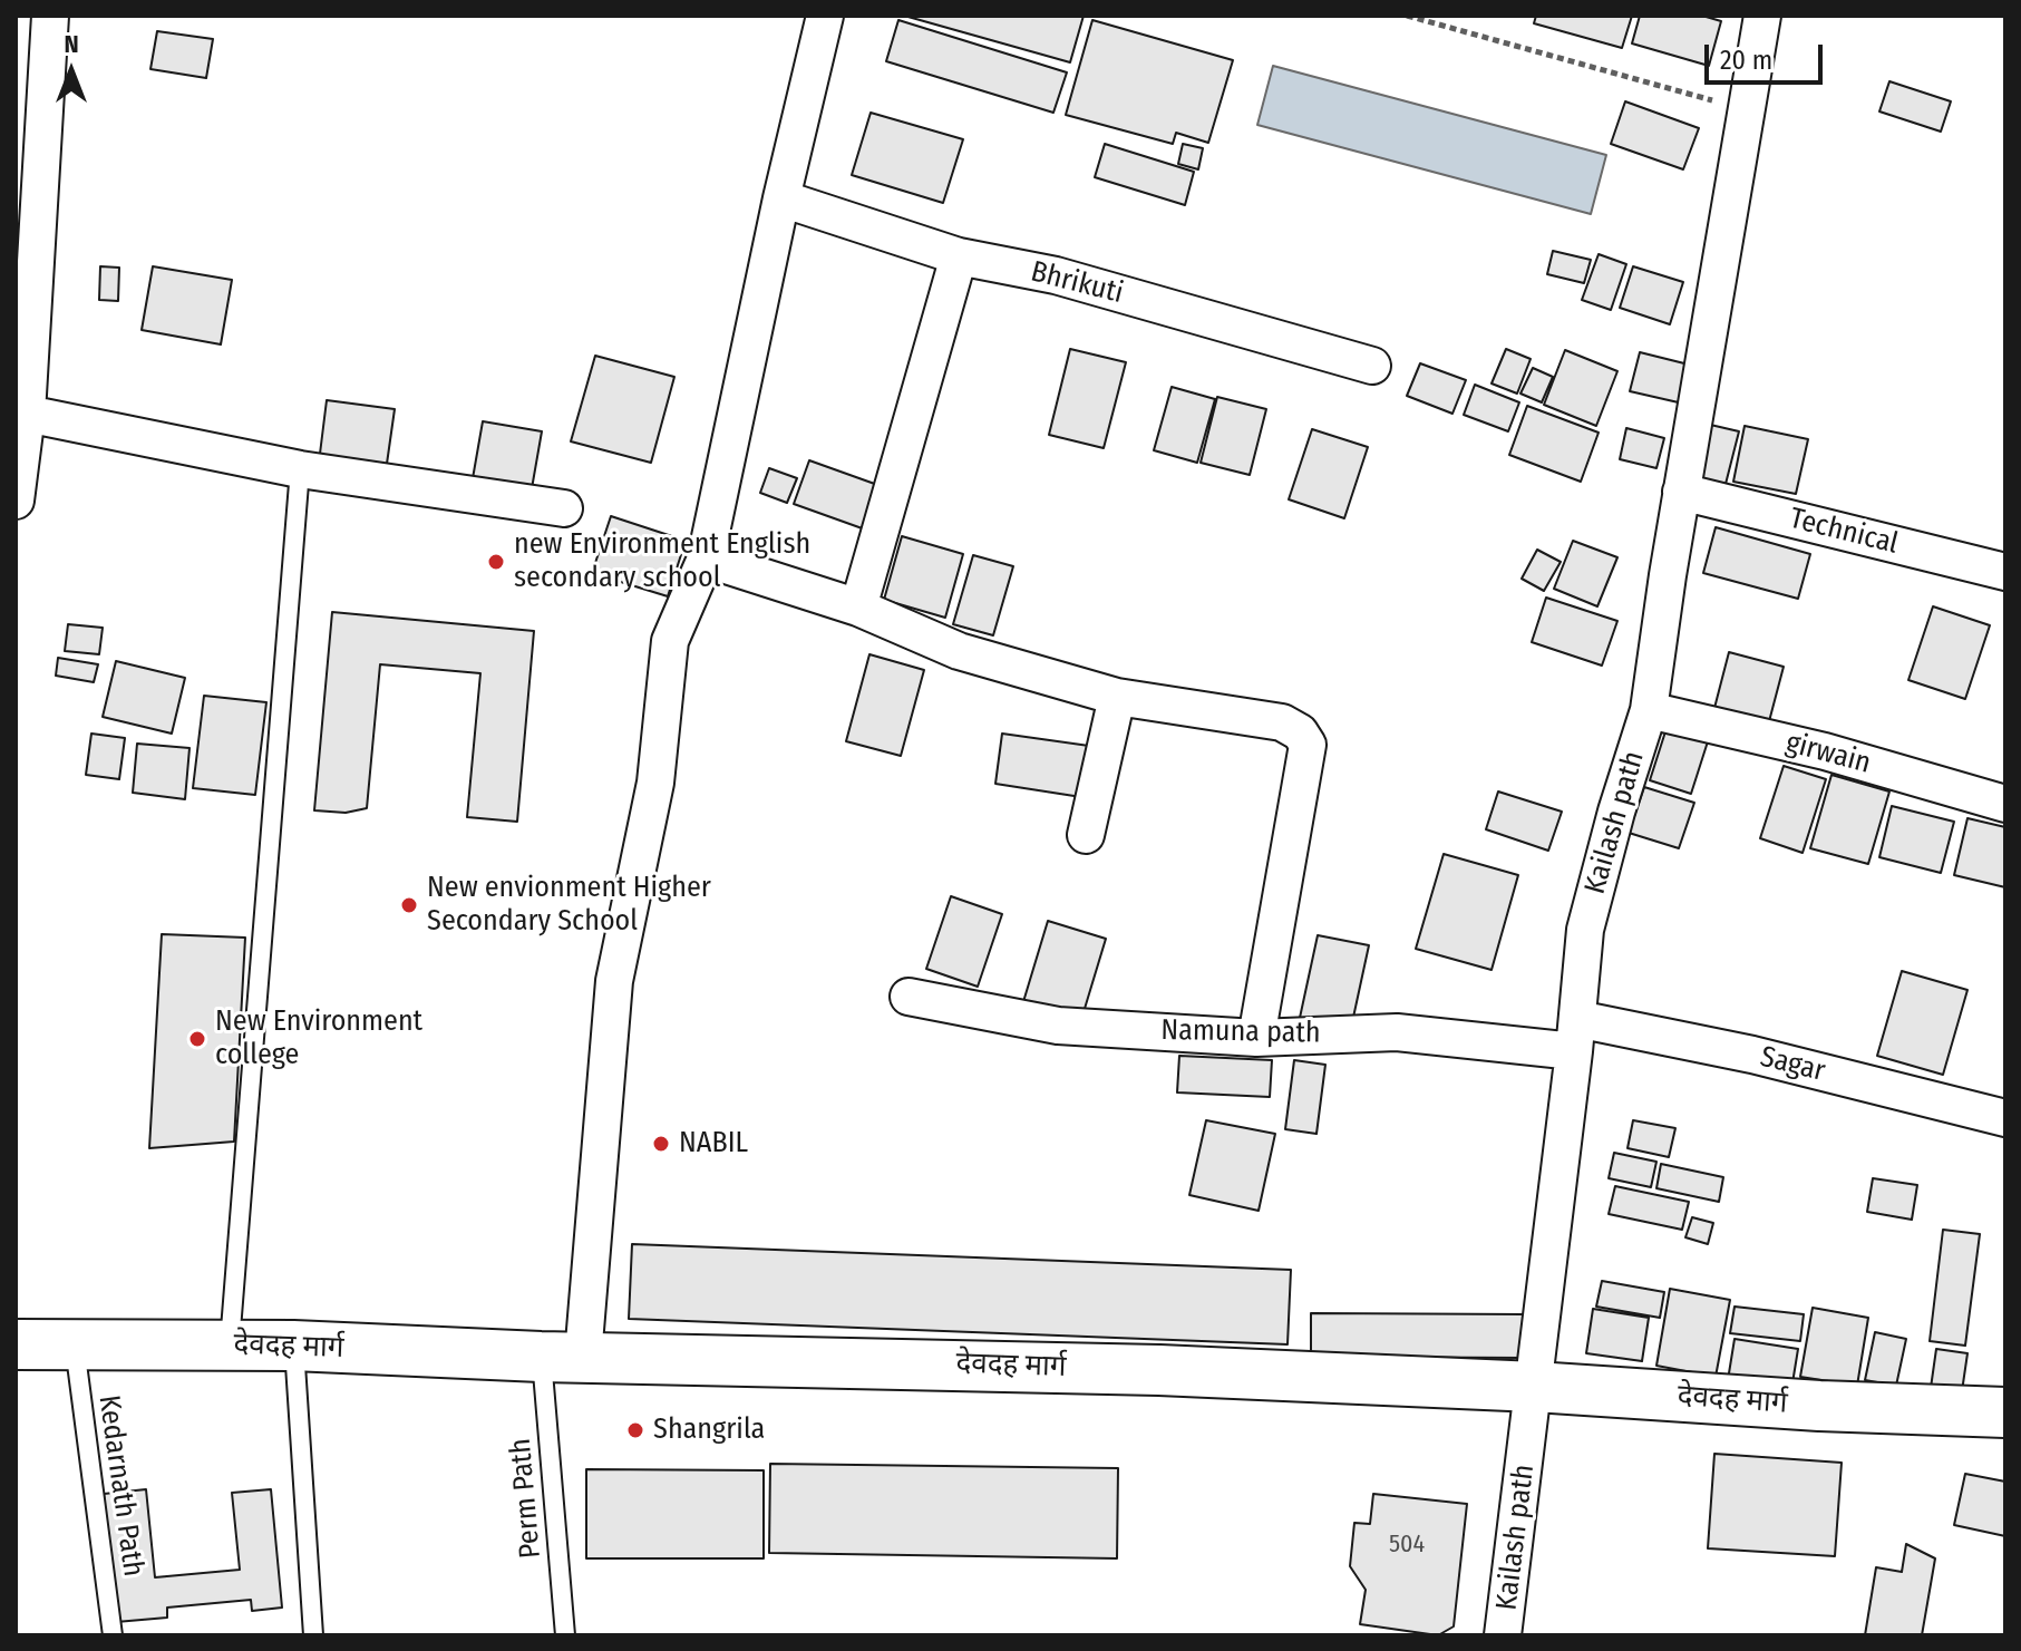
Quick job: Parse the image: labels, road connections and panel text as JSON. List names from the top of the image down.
{
  "streets": {
    "main road": ["देवदह मार्ग"],
    "street": [
      "Bhrikuti",
      "Technical",
      "girwain",
      "Kailash path",
      "Namuna path",
      "Sagar"
    ],
    "lane": ["Kedarnath Path", "Perm Path"]
  },
  "crossings": [
    ["Technical", "Kailash path"],
    ["girwain", "Kailash path"],
    ["Kailash path", "Namuna path"],
    ["Kailash path", "Sagar"],
    ["Kailash path", "देवदह मार्ग"],
    ["Namuna path", "Sagar"],
    ["देवदह मार्ग", "Kedarnath Path"],
    ["देवदह मार्ग", "Perm Path"]
  ],
  "places": [
    "new Environment English secondary school",
    "New envionment Higher Secondary School",
    "New Environment college",
    "NABIL",
    "Shangrila"
  ],
  "house_numbers": ["504"],
  "scale_bar": "20 m",
  "north": "top"
}
